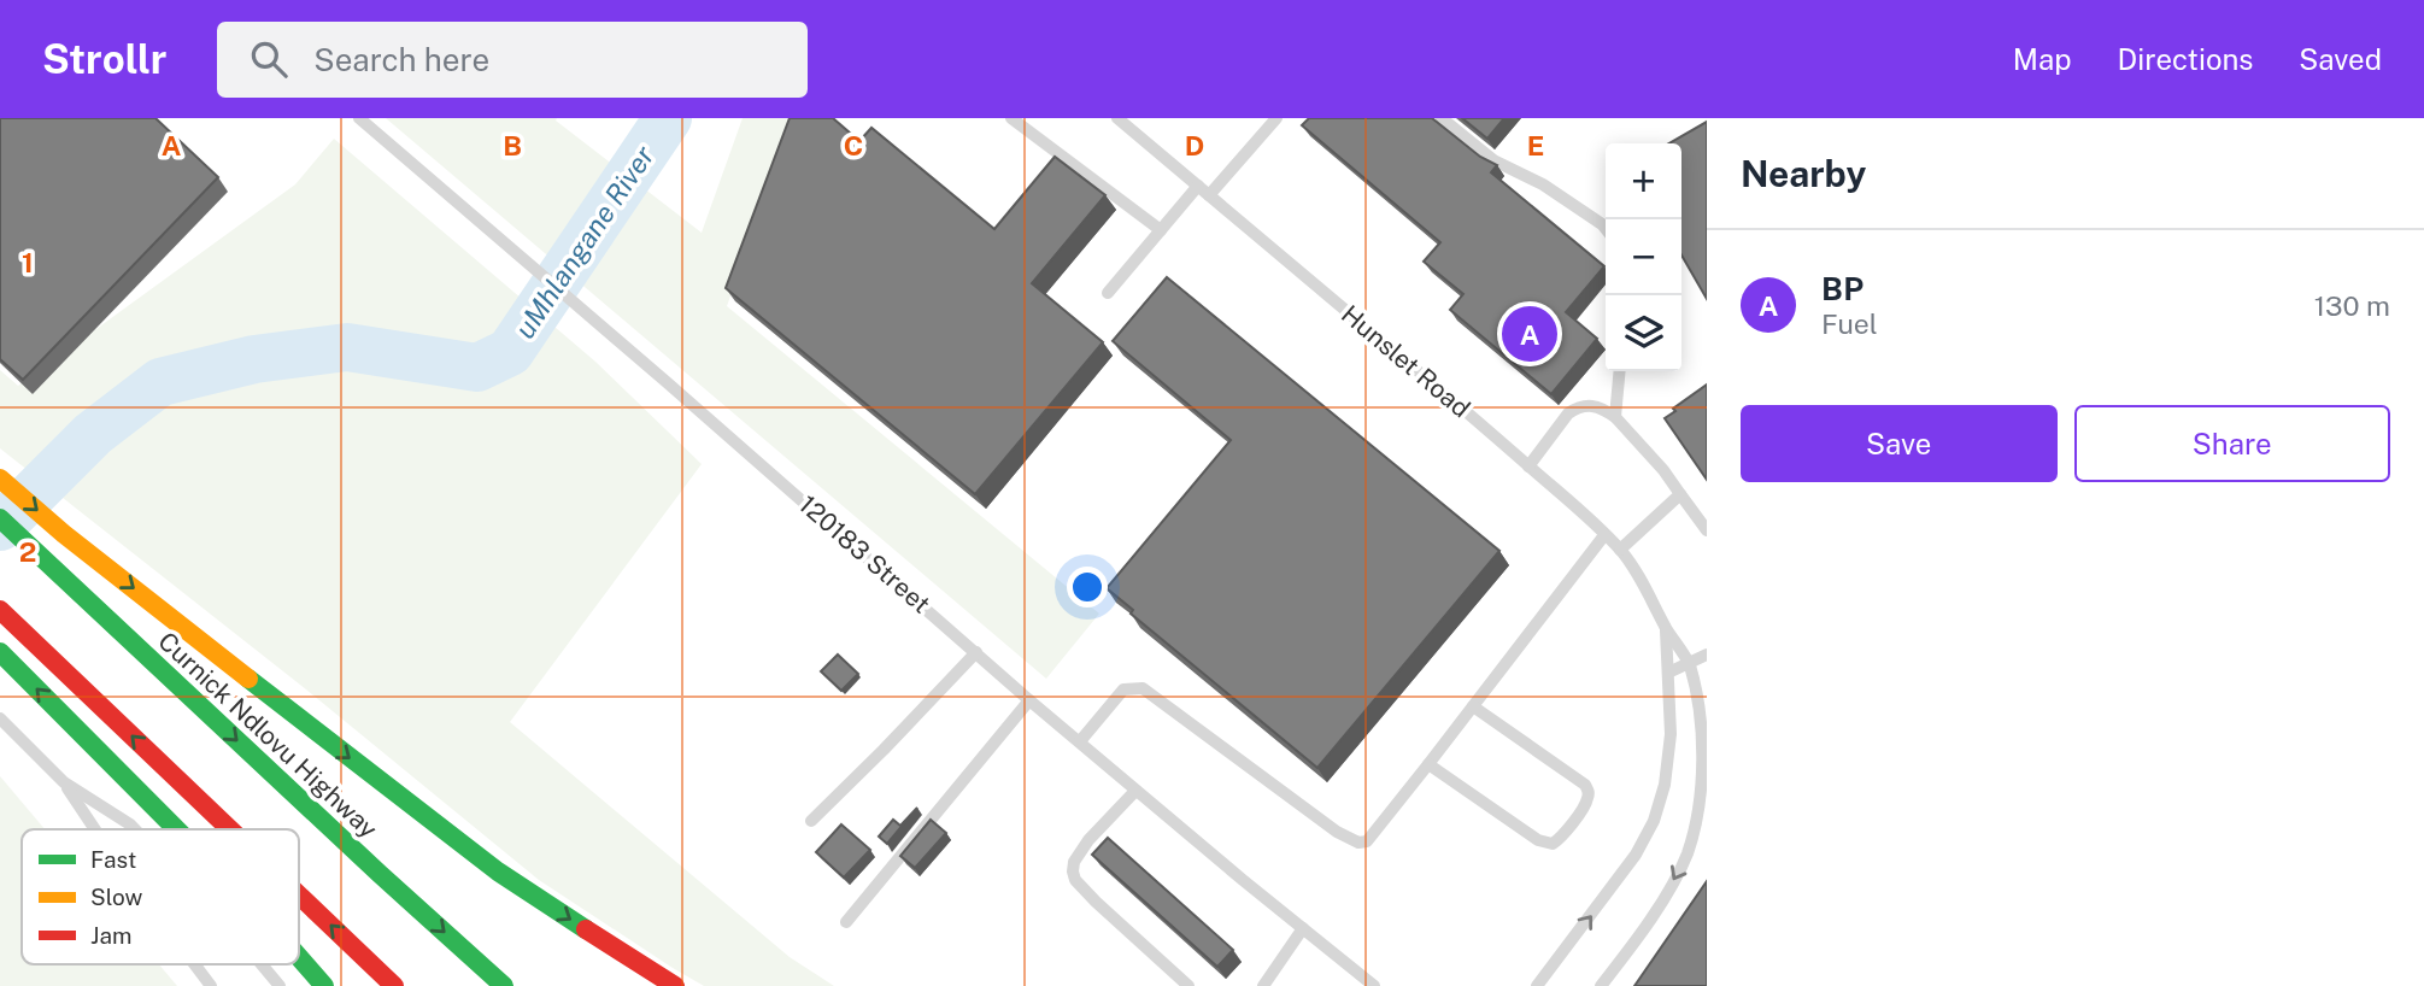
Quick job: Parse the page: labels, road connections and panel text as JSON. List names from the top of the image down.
{
  "streets": {
    "main road": ["Curnick Ndlovu Highway"],
    "lane": ["Hunslet Road", "120183 Street"]
  },
  "water": ["uMhlangane River"],
  "legend": ["Fast", "Slow", "Jam"],
  "page": {
    "header": "Strollr",
    "search": "Search here",
    "nav": ["Map", "Directions", "Saved"],
    "heading": "Nearby",
    "map_buttons": ["+", "−"],
    "list": [
      {
        "mark": "A",
        "name": "BP",
        "note": "Fuel",
        "value": "130 m"
      }
    ],
    "pins": "A",
    "buttons": ["Save", "Share"]
  },
  "grid": {
    "columns": [
      "A",
      "B",
      "C",
      "D",
      "E"
    ],
    "rows": ["1", "2"]
  }
}
